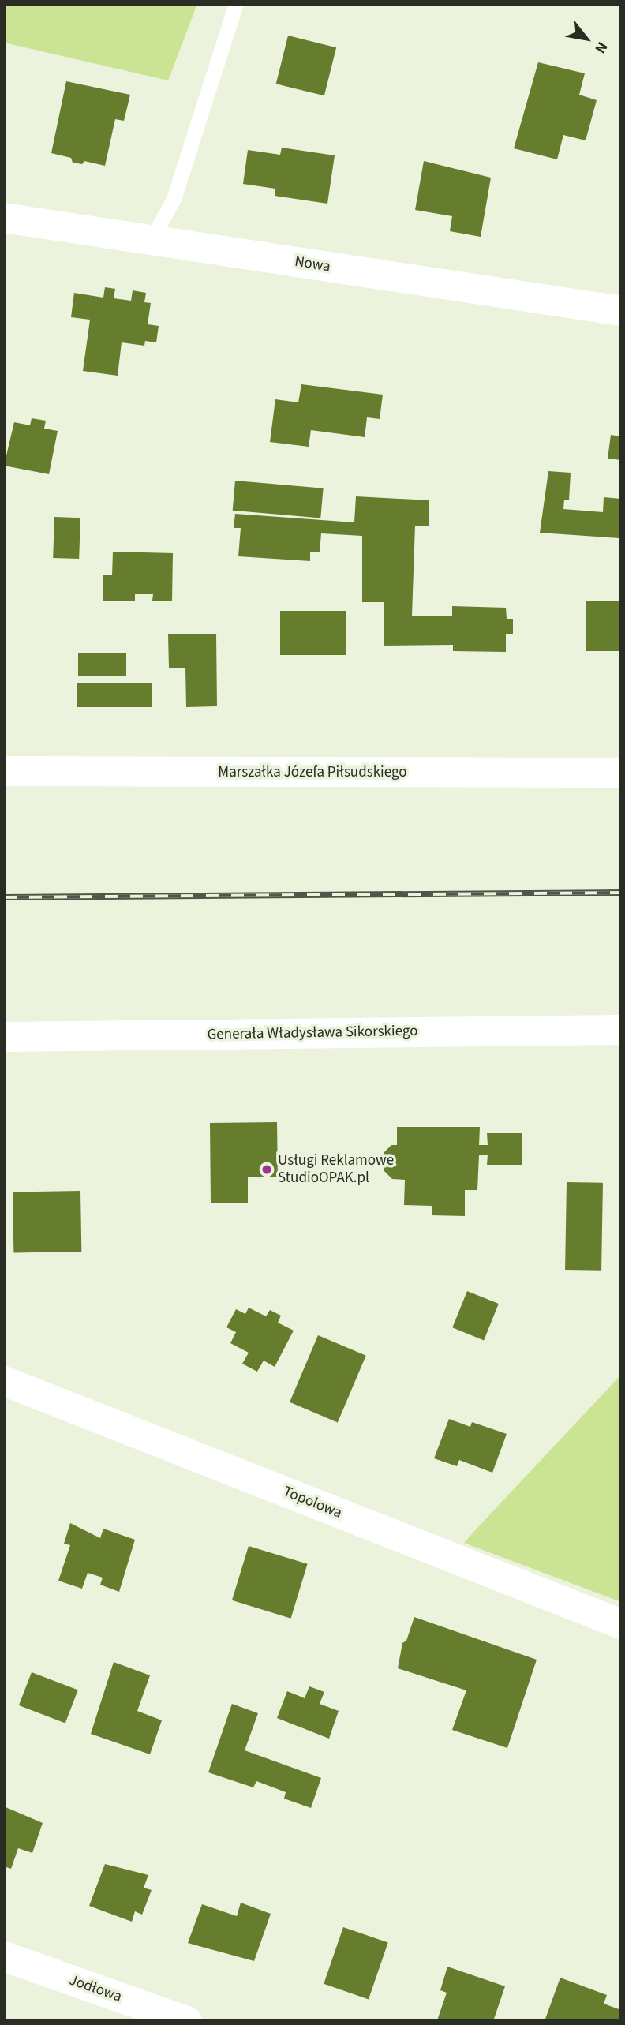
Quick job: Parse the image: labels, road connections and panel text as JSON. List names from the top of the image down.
{
  "streets": {
    "street": [
      "Nowa",
      "Marszałka Józefa Piłsudskiego",
      "Generała Władysława Sikorskiego",
      "Topolowa",
      "Jodłowa"
    ]
  },
  "places": ["Usługi Reklamowe StudioOPAK.pl"],
  "north": "bottom right"
}
